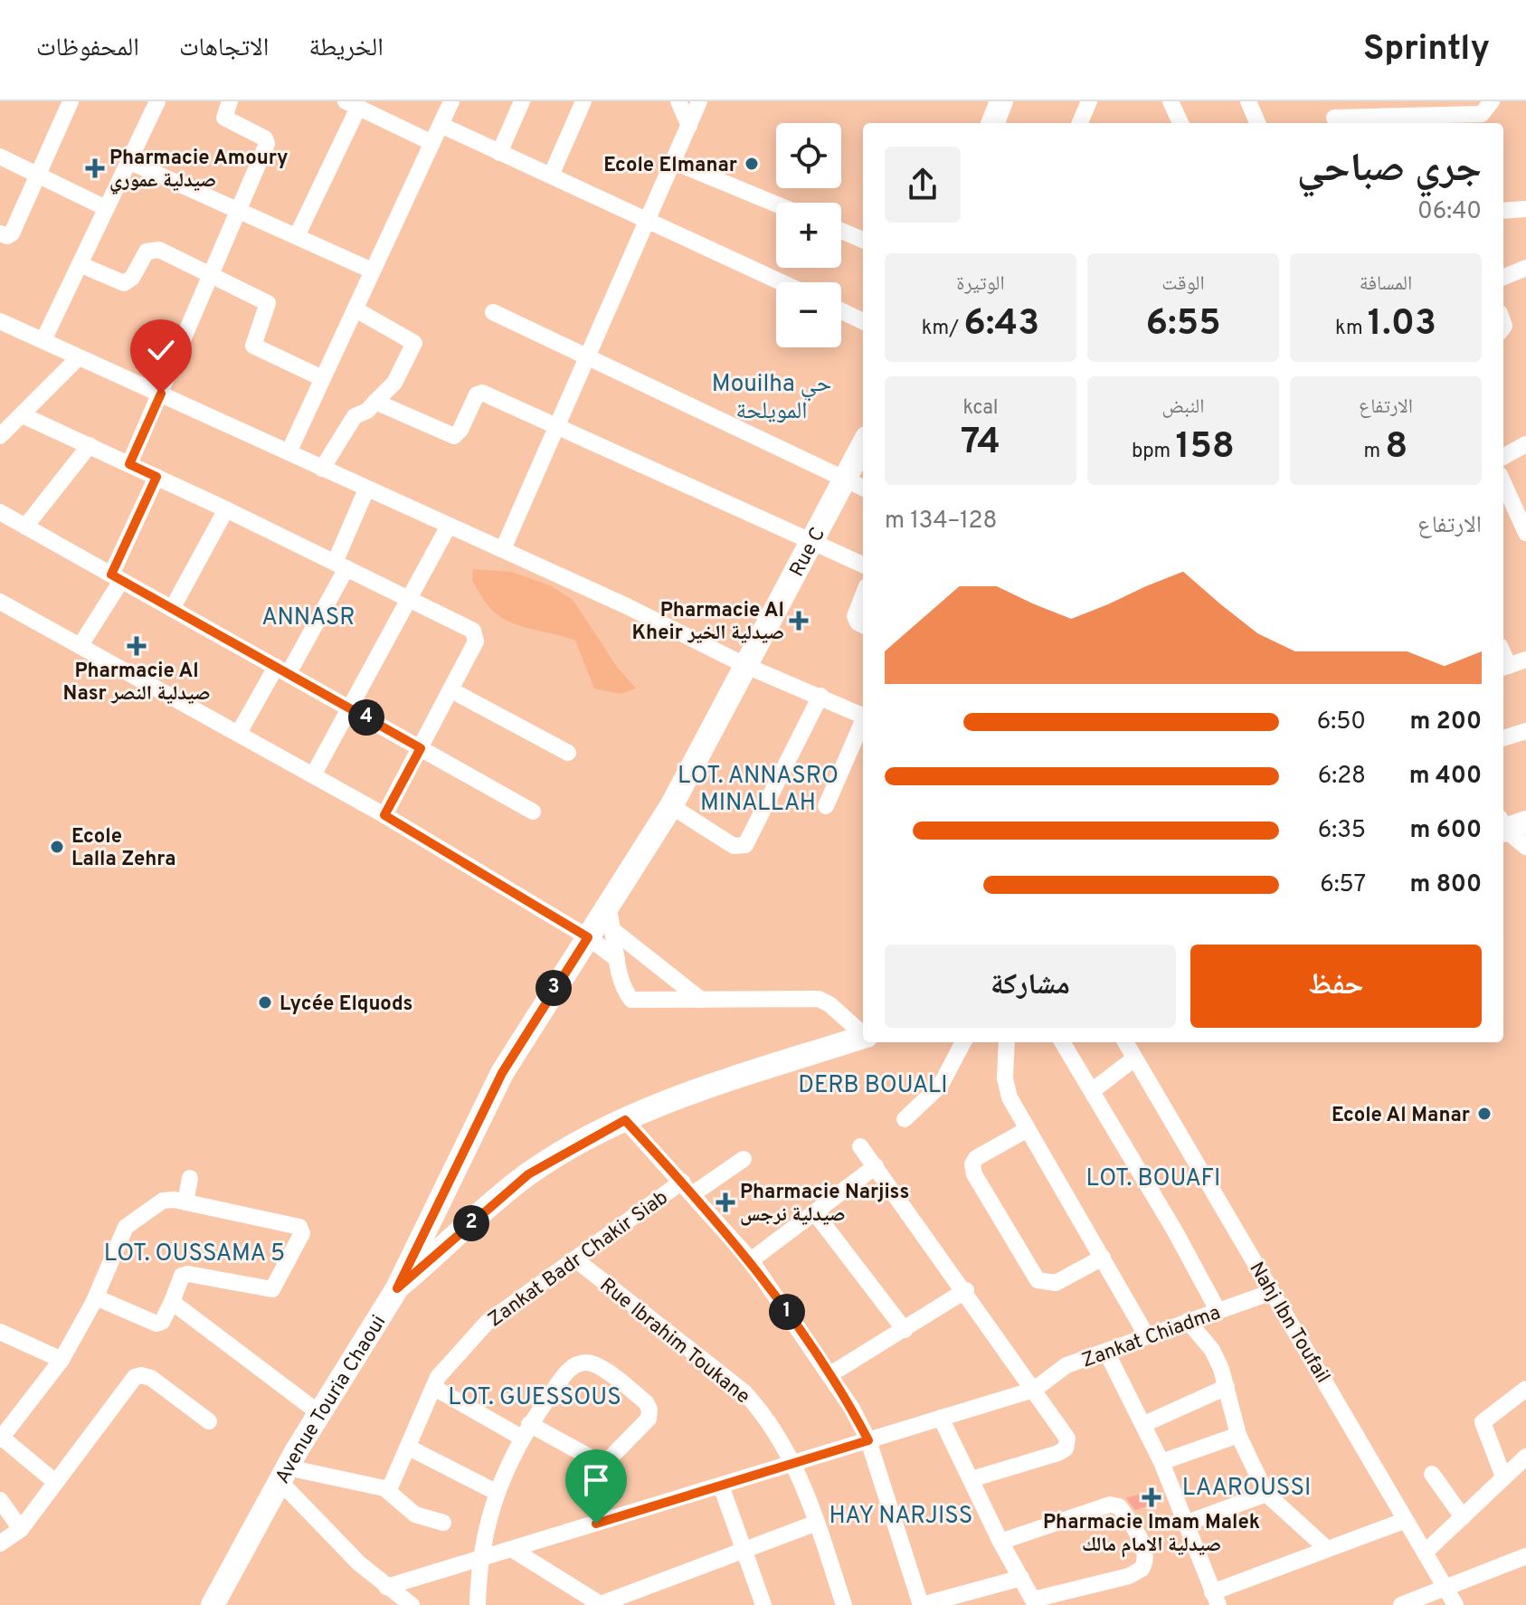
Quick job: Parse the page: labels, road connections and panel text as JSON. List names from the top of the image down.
{
  "streets": {
    "street": [
      "Rue C",
      "Zankat Badr Chakir Siab",
      "Nahj Ibn Toufail",
      "Zankat Chiadma",
      "Rue Ibrahim Toukane",
      "Avenue Touria Chaoui"
    ]
  },
  "crossings": [
    ["Rue C", "Avenue Touria Chaoui"],
    ["Zankat Badr Chakir Siab", "Rue Ibrahim Toukane"],
    ["Nahj Ibn Toufail", "Zankat Chiadma"]
  ],
  "districts": [
    "Mouilha حي المويلحة",
    "ANNASR",
    "LOT. ANNASRO MINALLAH",
    "DERB BOUALI",
    "LOT. BOUAFI",
    "LOT. OUSSAMA 5",
    "LOT. GUESSOUS",
    "LAAROUSSI",
    "HAY NARJISS"
  ],
  "places": {
    "other": [
      "Ecole Elmanar",
      "Ecole Lalla Zehra",
      "Lycée Elquods",
      "Ecole Al Manar"
    ],
    "health": [
      "Pharmacie Amoury صيدلية عموري",
      "Pharmacie Al Kheir صيدلية الخير",
      "Pharmacie Al Nasr صيدلية النصر",
      "Pharmacie Narjiss صيدلية نرجس",
      "Pharmacie Imam Malek صيدلية الامام مالك"
    ]
  },
  "page": {
    "header": "Sprintly",
    "nav": ["الخريطة", "الاتجاهات", "المحفوظات"],
    "map_buttons": ["+", "−"],
    "heading": ["جري صباحي", "06:40"],
    "stats": [
      ["المسافة", "1.03 km"],
      ["الوقت", "6:55"],
      ["الوتيرة", "6:43 /km"],
      ["الارتفاع", "8 m"],
      ["النبض", "158 bpm"],
      ["kcal", "74"]
    ],
    "chart": ["الارتفاع", "128–134 m"],
    "list": [
      {
        "name": "200 m",
        "note": "6:50"
      },
      {
        "name": "400 m",
        "note": "6:28"
      },
      {
        "name": "600 m",
        "note": "6:35"
      },
      {
        "name": "800 m",
        "note": "6:57"
      }
    ],
    "pins": [
      "4",
      "3",
      "2",
      "1"
    ],
    "buttons": ["حفظ", "مشاركة"]
  }
}
